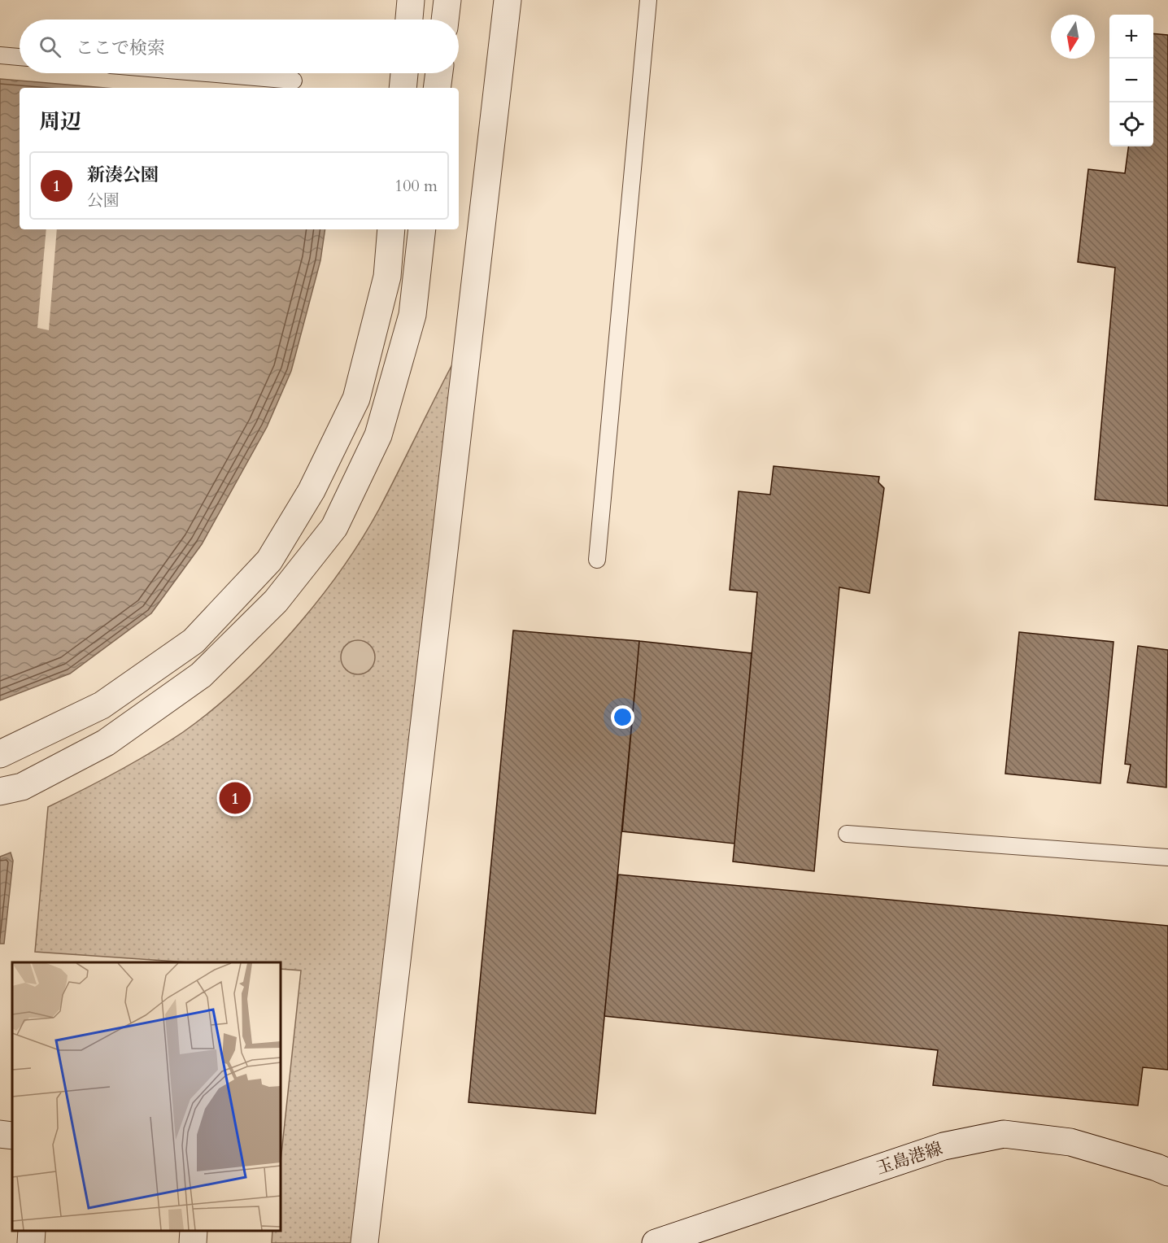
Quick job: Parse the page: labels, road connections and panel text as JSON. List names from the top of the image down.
{
  "streets": {
    "street": ["玉島港線"]
  },
  "north": "bottom",
  "page": {
    "map_buttons": ["+", "−"],
    "search": "ここで検索",
    "heading": "周辺",
    "list": [
      {
        "mark": "1",
        "name": "新湊公園",
        "note": "公園",
        "value": "100 m"
      }
    ],
    "pins": "1"
  }
}
